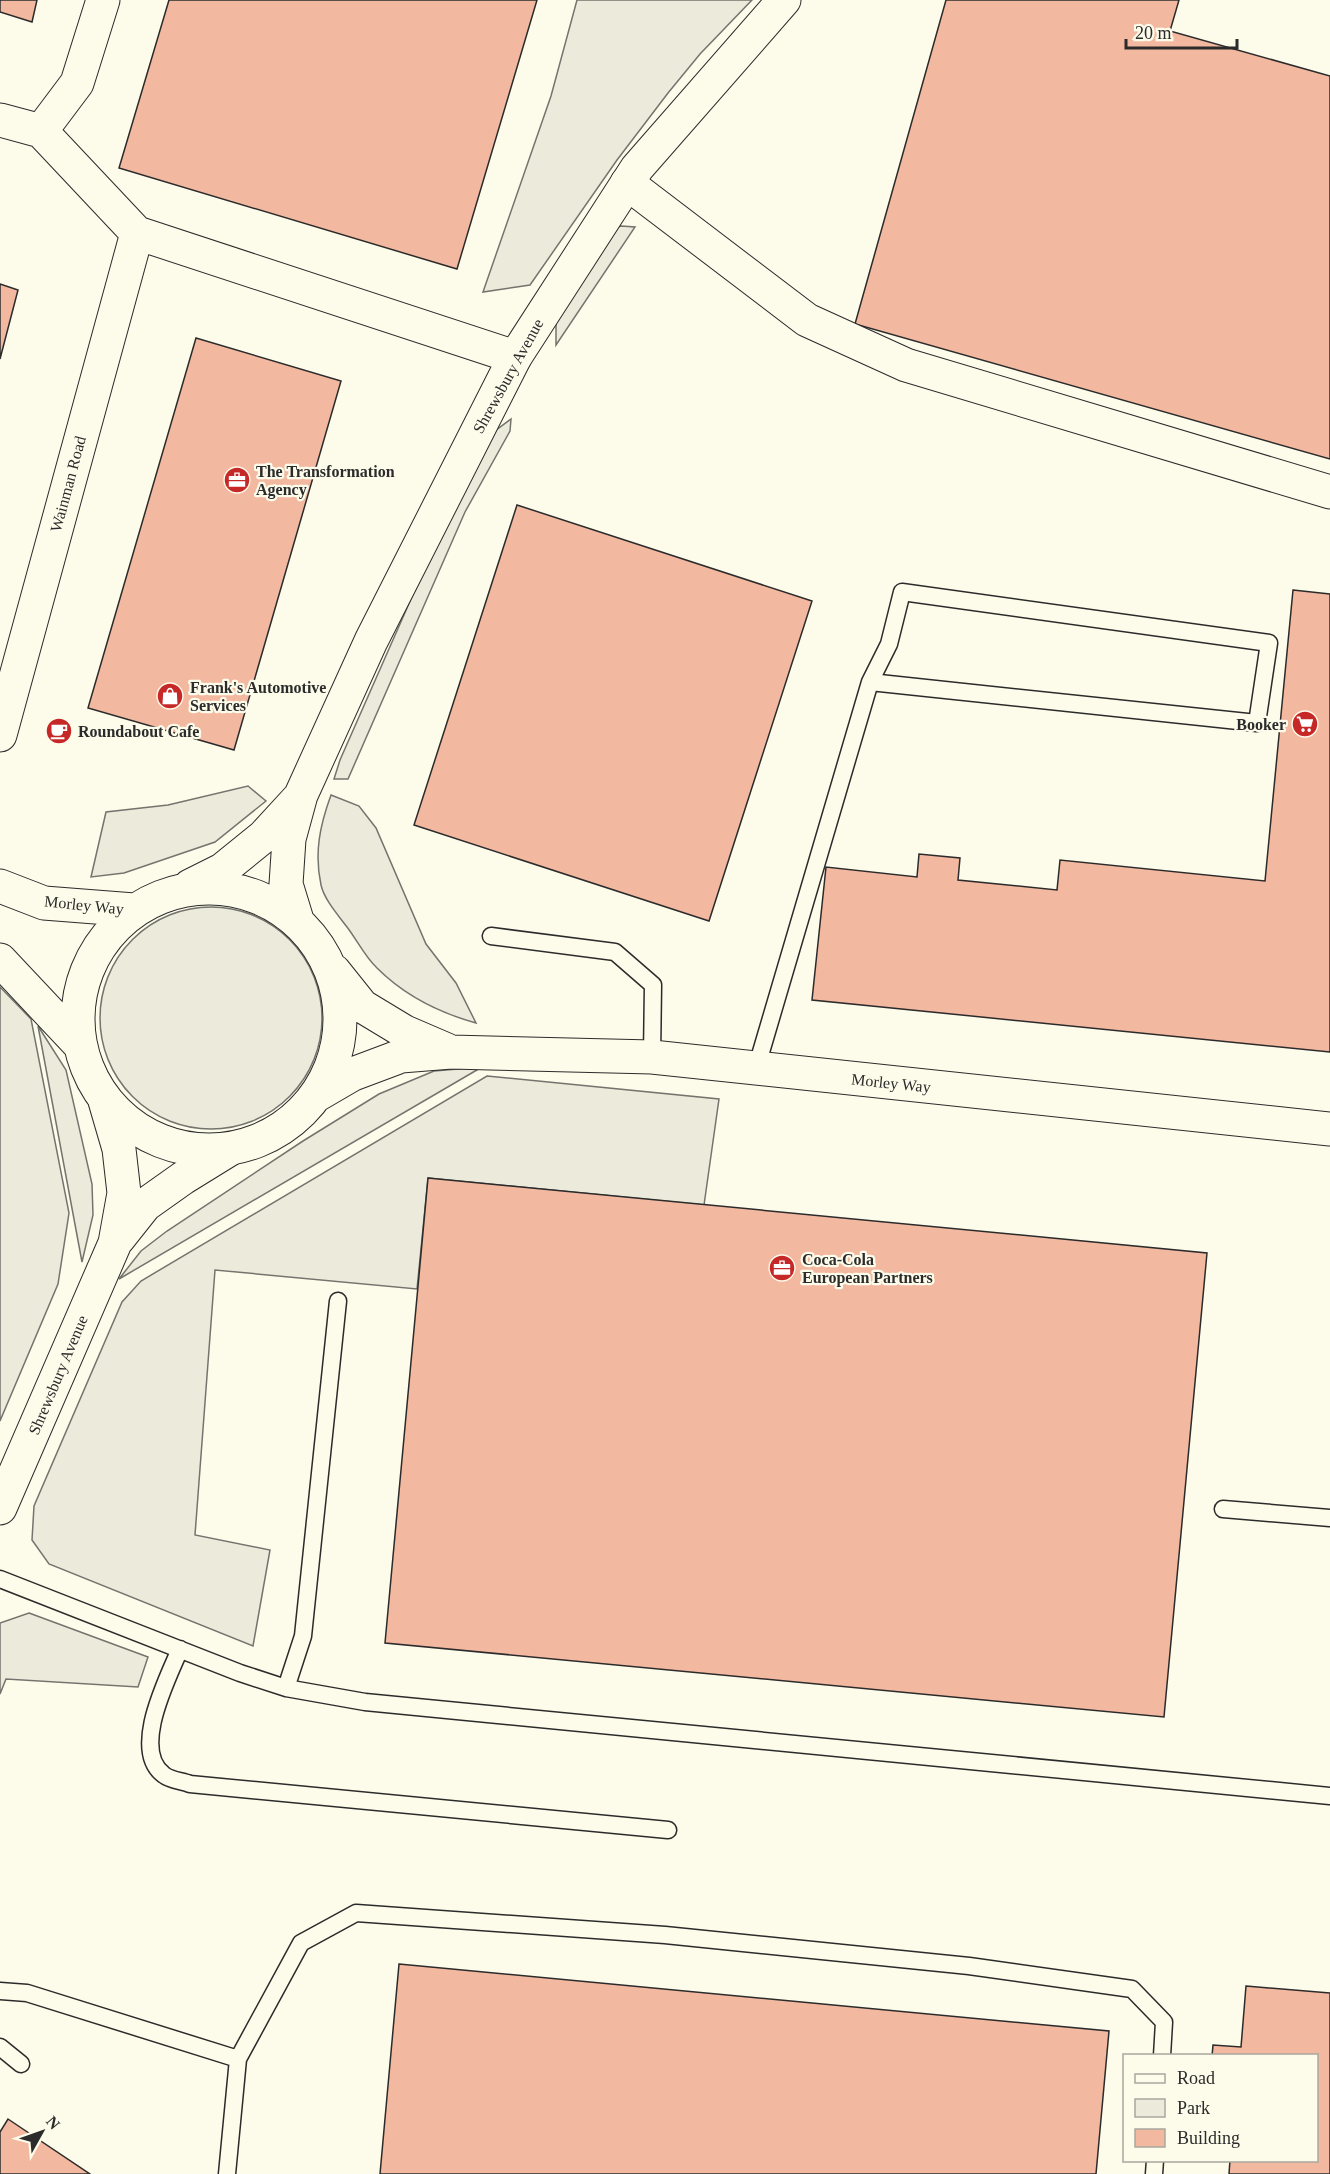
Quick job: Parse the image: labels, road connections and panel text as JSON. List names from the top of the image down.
{
  "streets": {
    "street": ["Shrewsbury Avenue", "Wainman Road", "Morley Way"]
  },
  "places": {
    "office": ["The Transformation Agency", "Coca-Cola European Partners"],
    "shop": ["Frank's Automotive Services"],
    "supermarket": ["Booker"],
    "cafe": ["Roundabout Cafe"]
  },
  "legend": ["Road", "Park", "Building"],
  "scale_bar": "20 m",
  "north": "top right"
}
